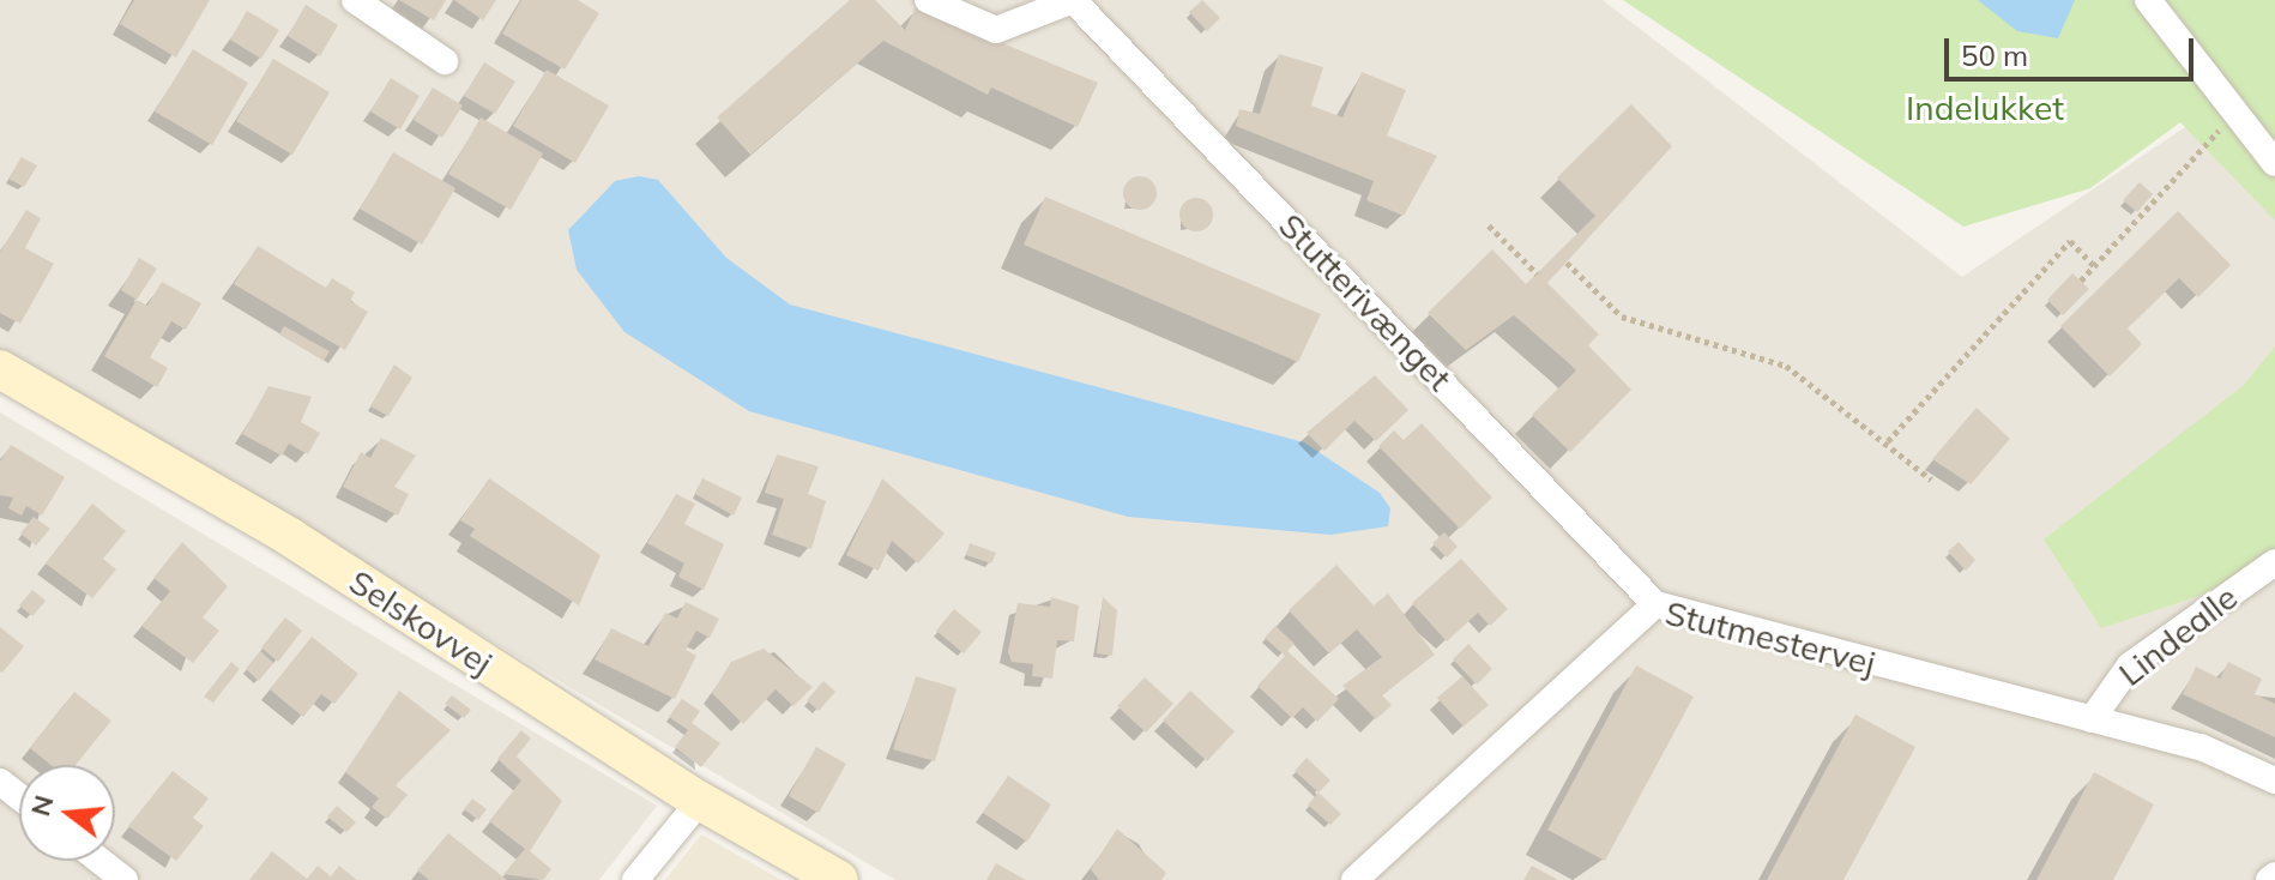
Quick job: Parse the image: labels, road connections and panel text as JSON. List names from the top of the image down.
{
  "streets": {
    "street": [
      "Stutterivænget",
      "Selskovvej",
      "Lindealle",
      "Stutmestervej"
    ]
  },
  "crossings": [
    ["Stutterivænget", "Stutmestervej"],
    ["Lindealle", "Stutmestervej"]
  ],
  "parks": ["Indelukket"],
  "scale_bar": "50 m",
  "north": "left"
}
